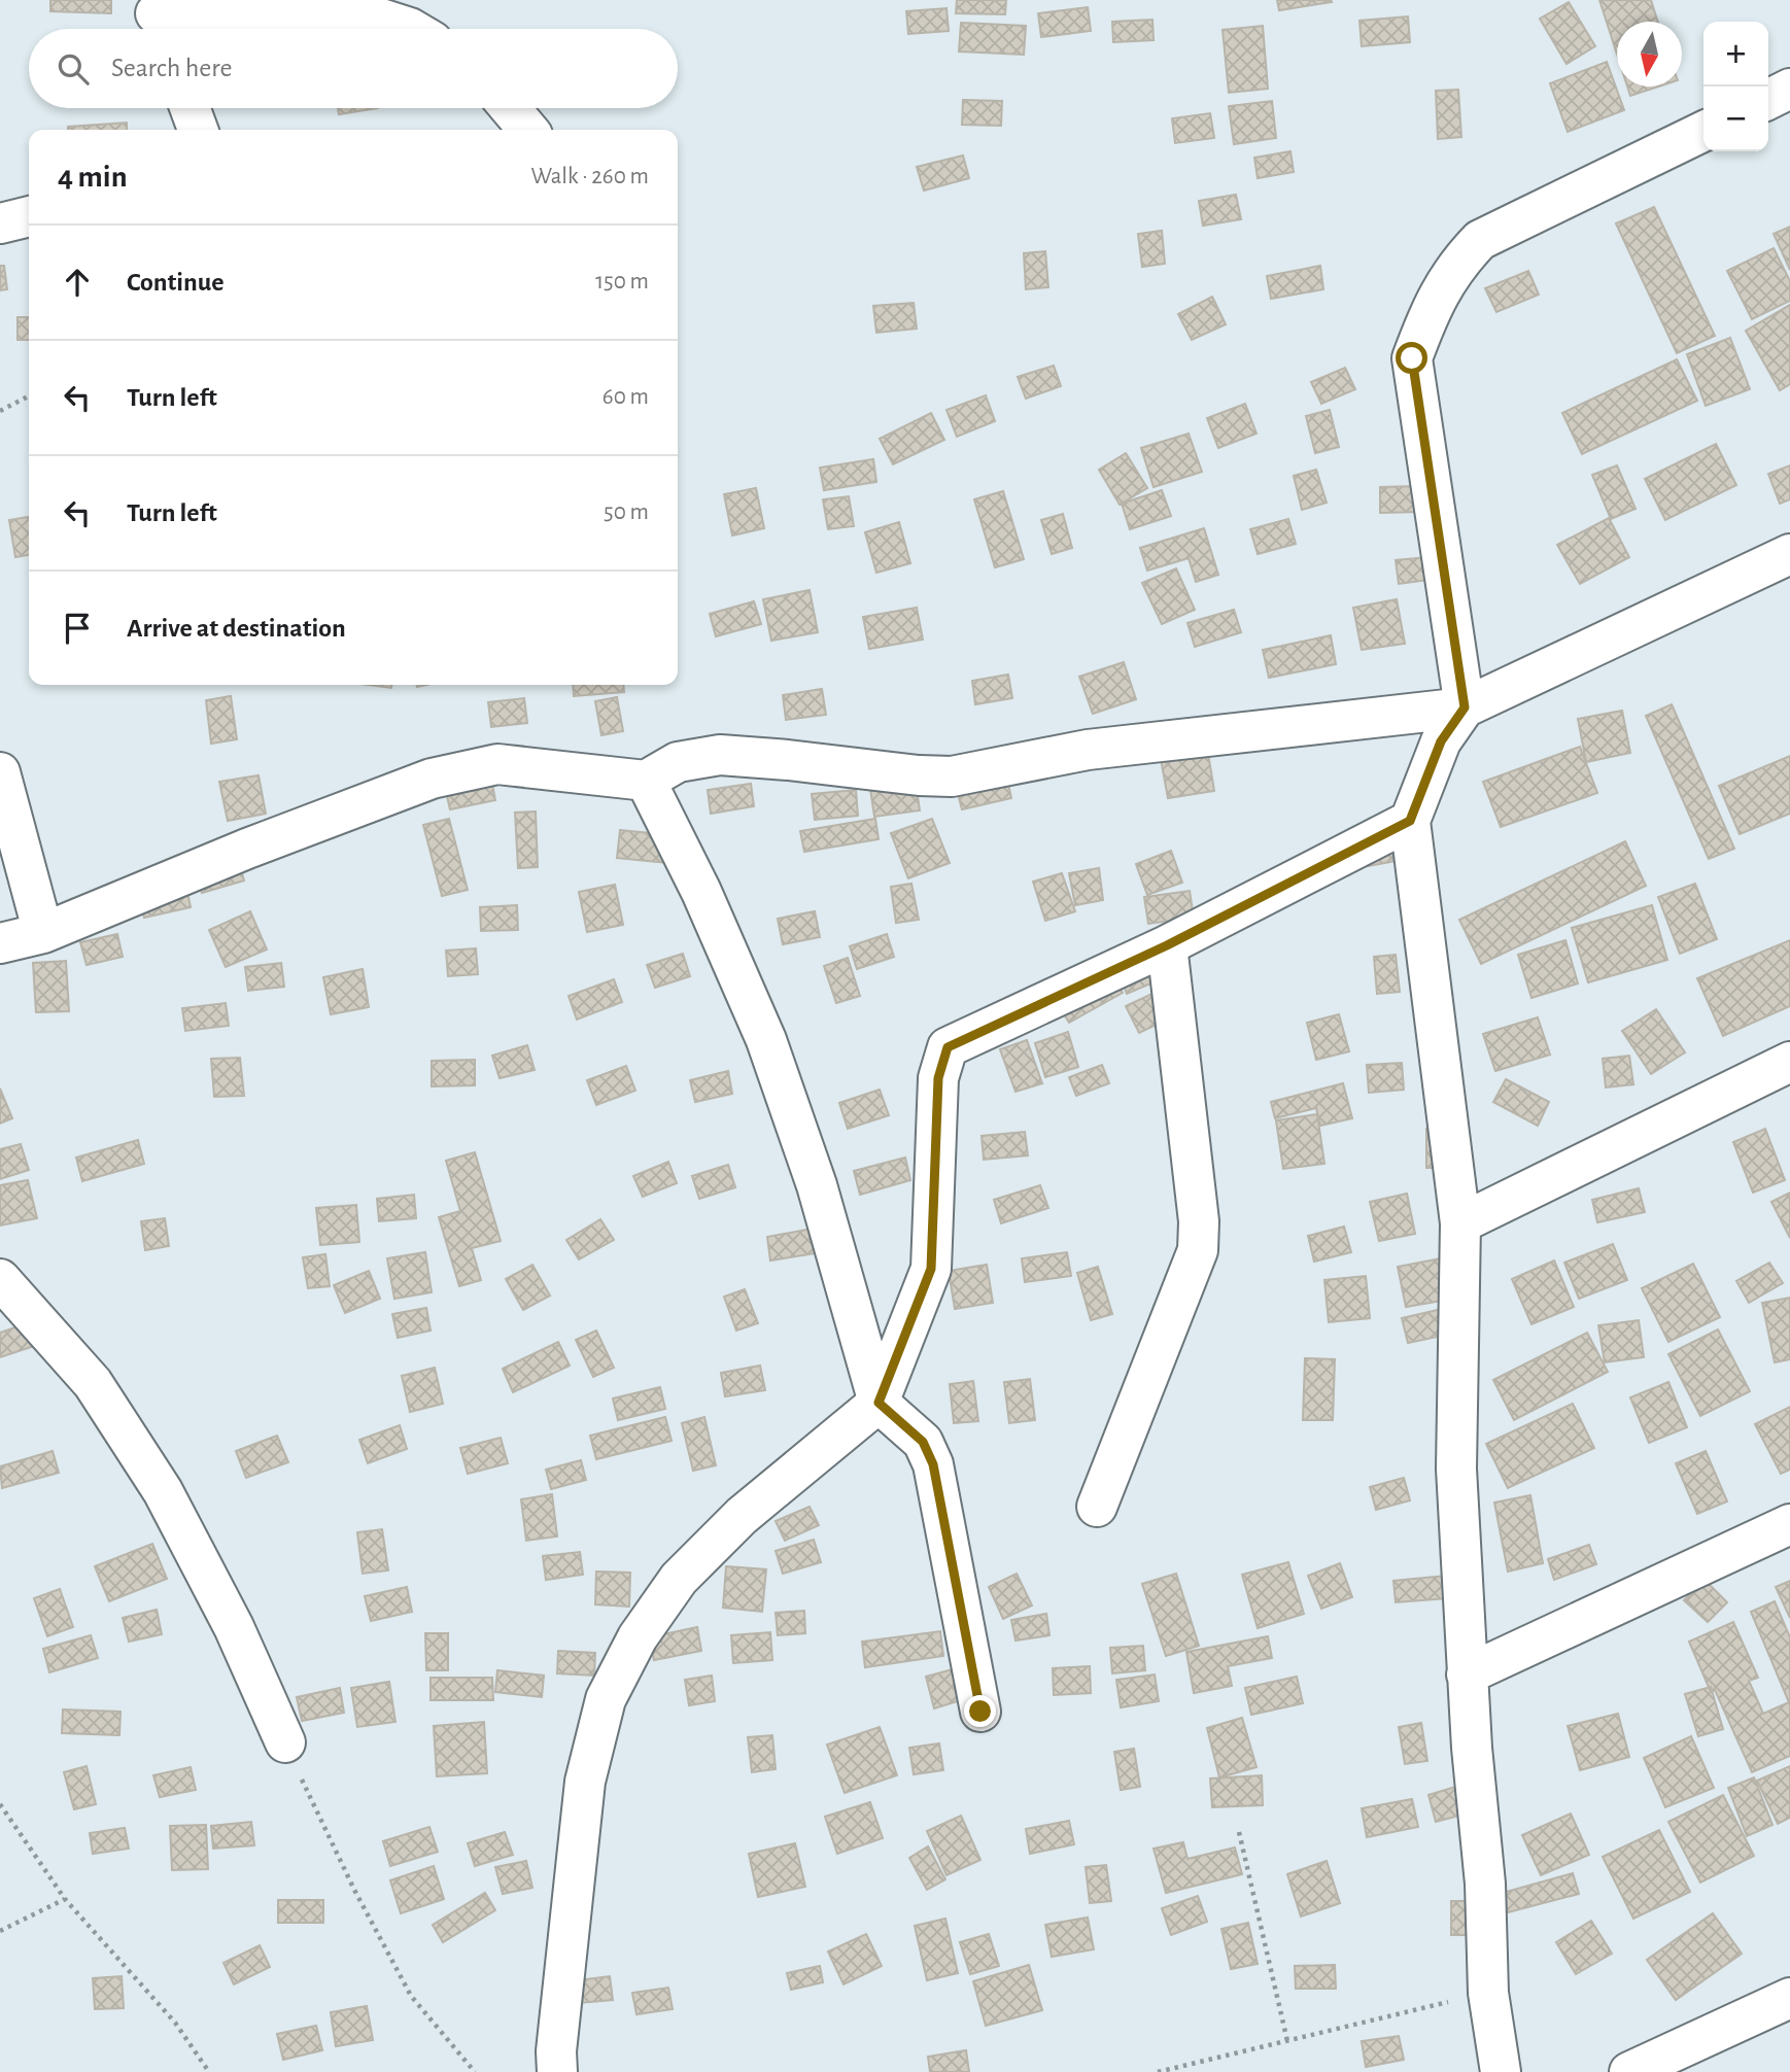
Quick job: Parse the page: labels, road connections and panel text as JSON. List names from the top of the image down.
{
  "north": "bottom",
  "page": {
    "map_buttons": ["+", "−"],
    "search": "Search here",
    "heading": ["4 min", "Walk · 260 m"],
    "list": [
      ["Continue", "150 m"],
      ["Turn left", "60 m"],
      ["Turn left", "50 m"],
      "Arrive at destination"
    ]
  }
}
